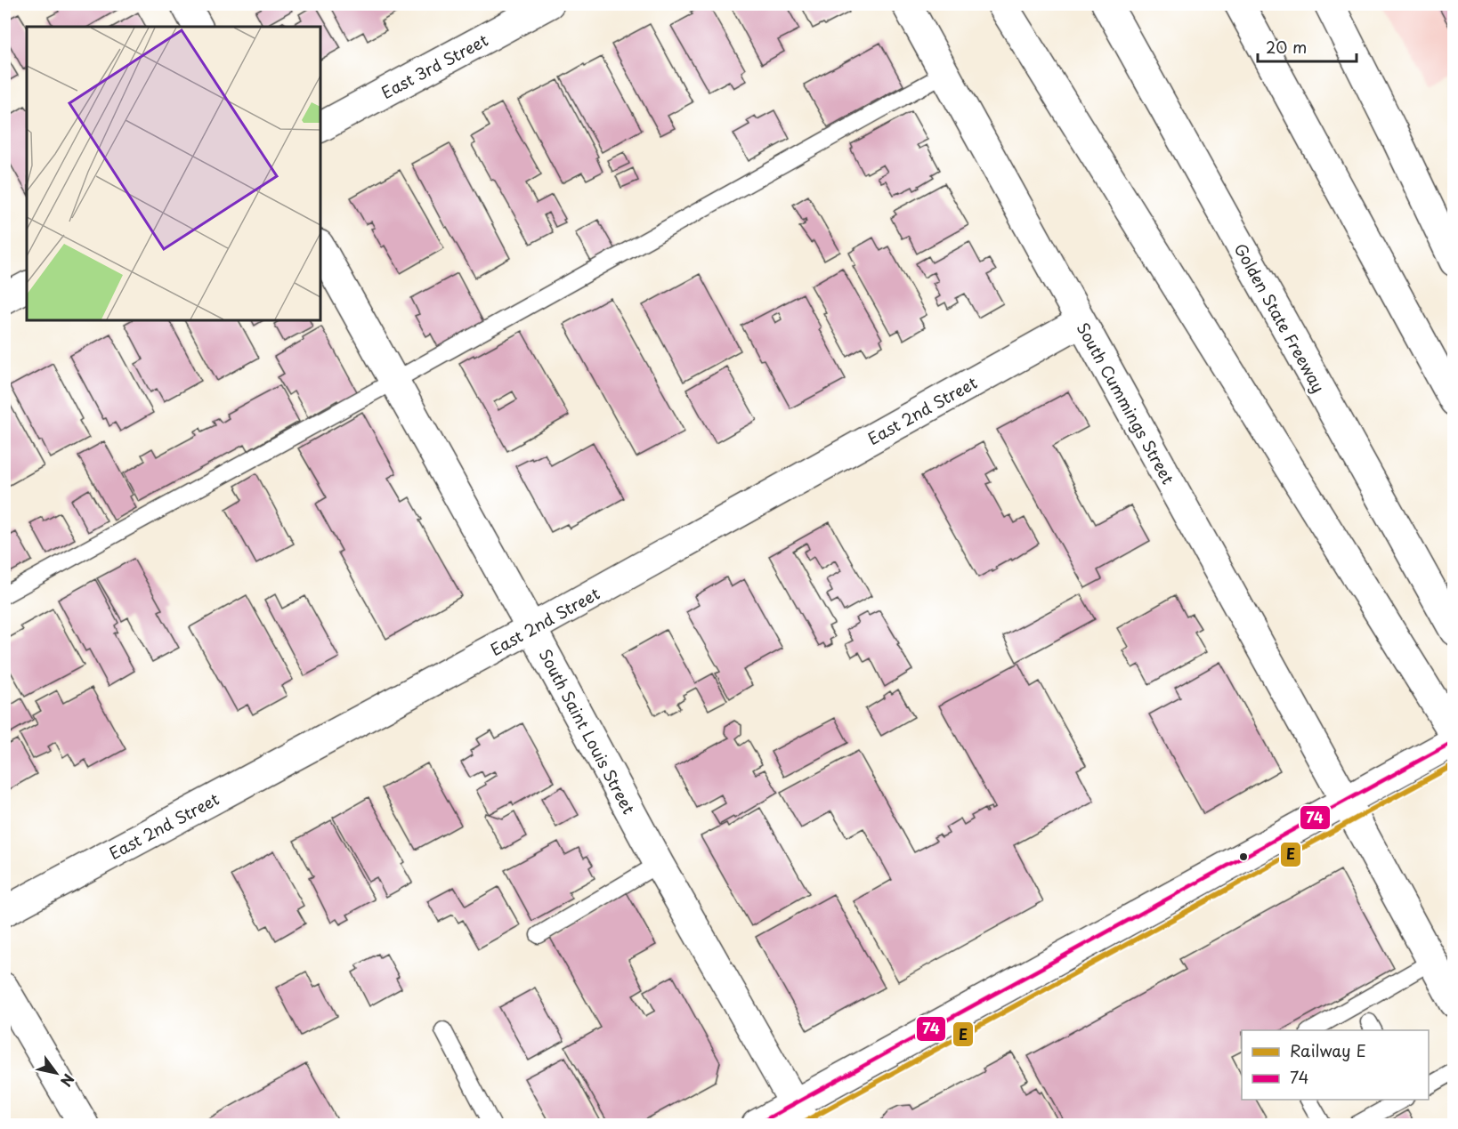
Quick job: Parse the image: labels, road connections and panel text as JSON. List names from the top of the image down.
{
  "streets": {
    "main road": [
      "East 3rd Street",
      "Golden State Freeway",
      "South Cummings Street",
      "East 2nd Street",
      "South Saint Louis Street"
    ]
  },
  "crossings": [
    ["South Cummings Street", "East 2nd Street"],
    ["East 2nd Street", "South Saint Louis Street"]
  ],
  "lines": ["transit line 74", "rail line E"],
  "legend": ["Railway E", "74"],
  "scale_bar": "20 m",
  "north": "bottom right"
}
